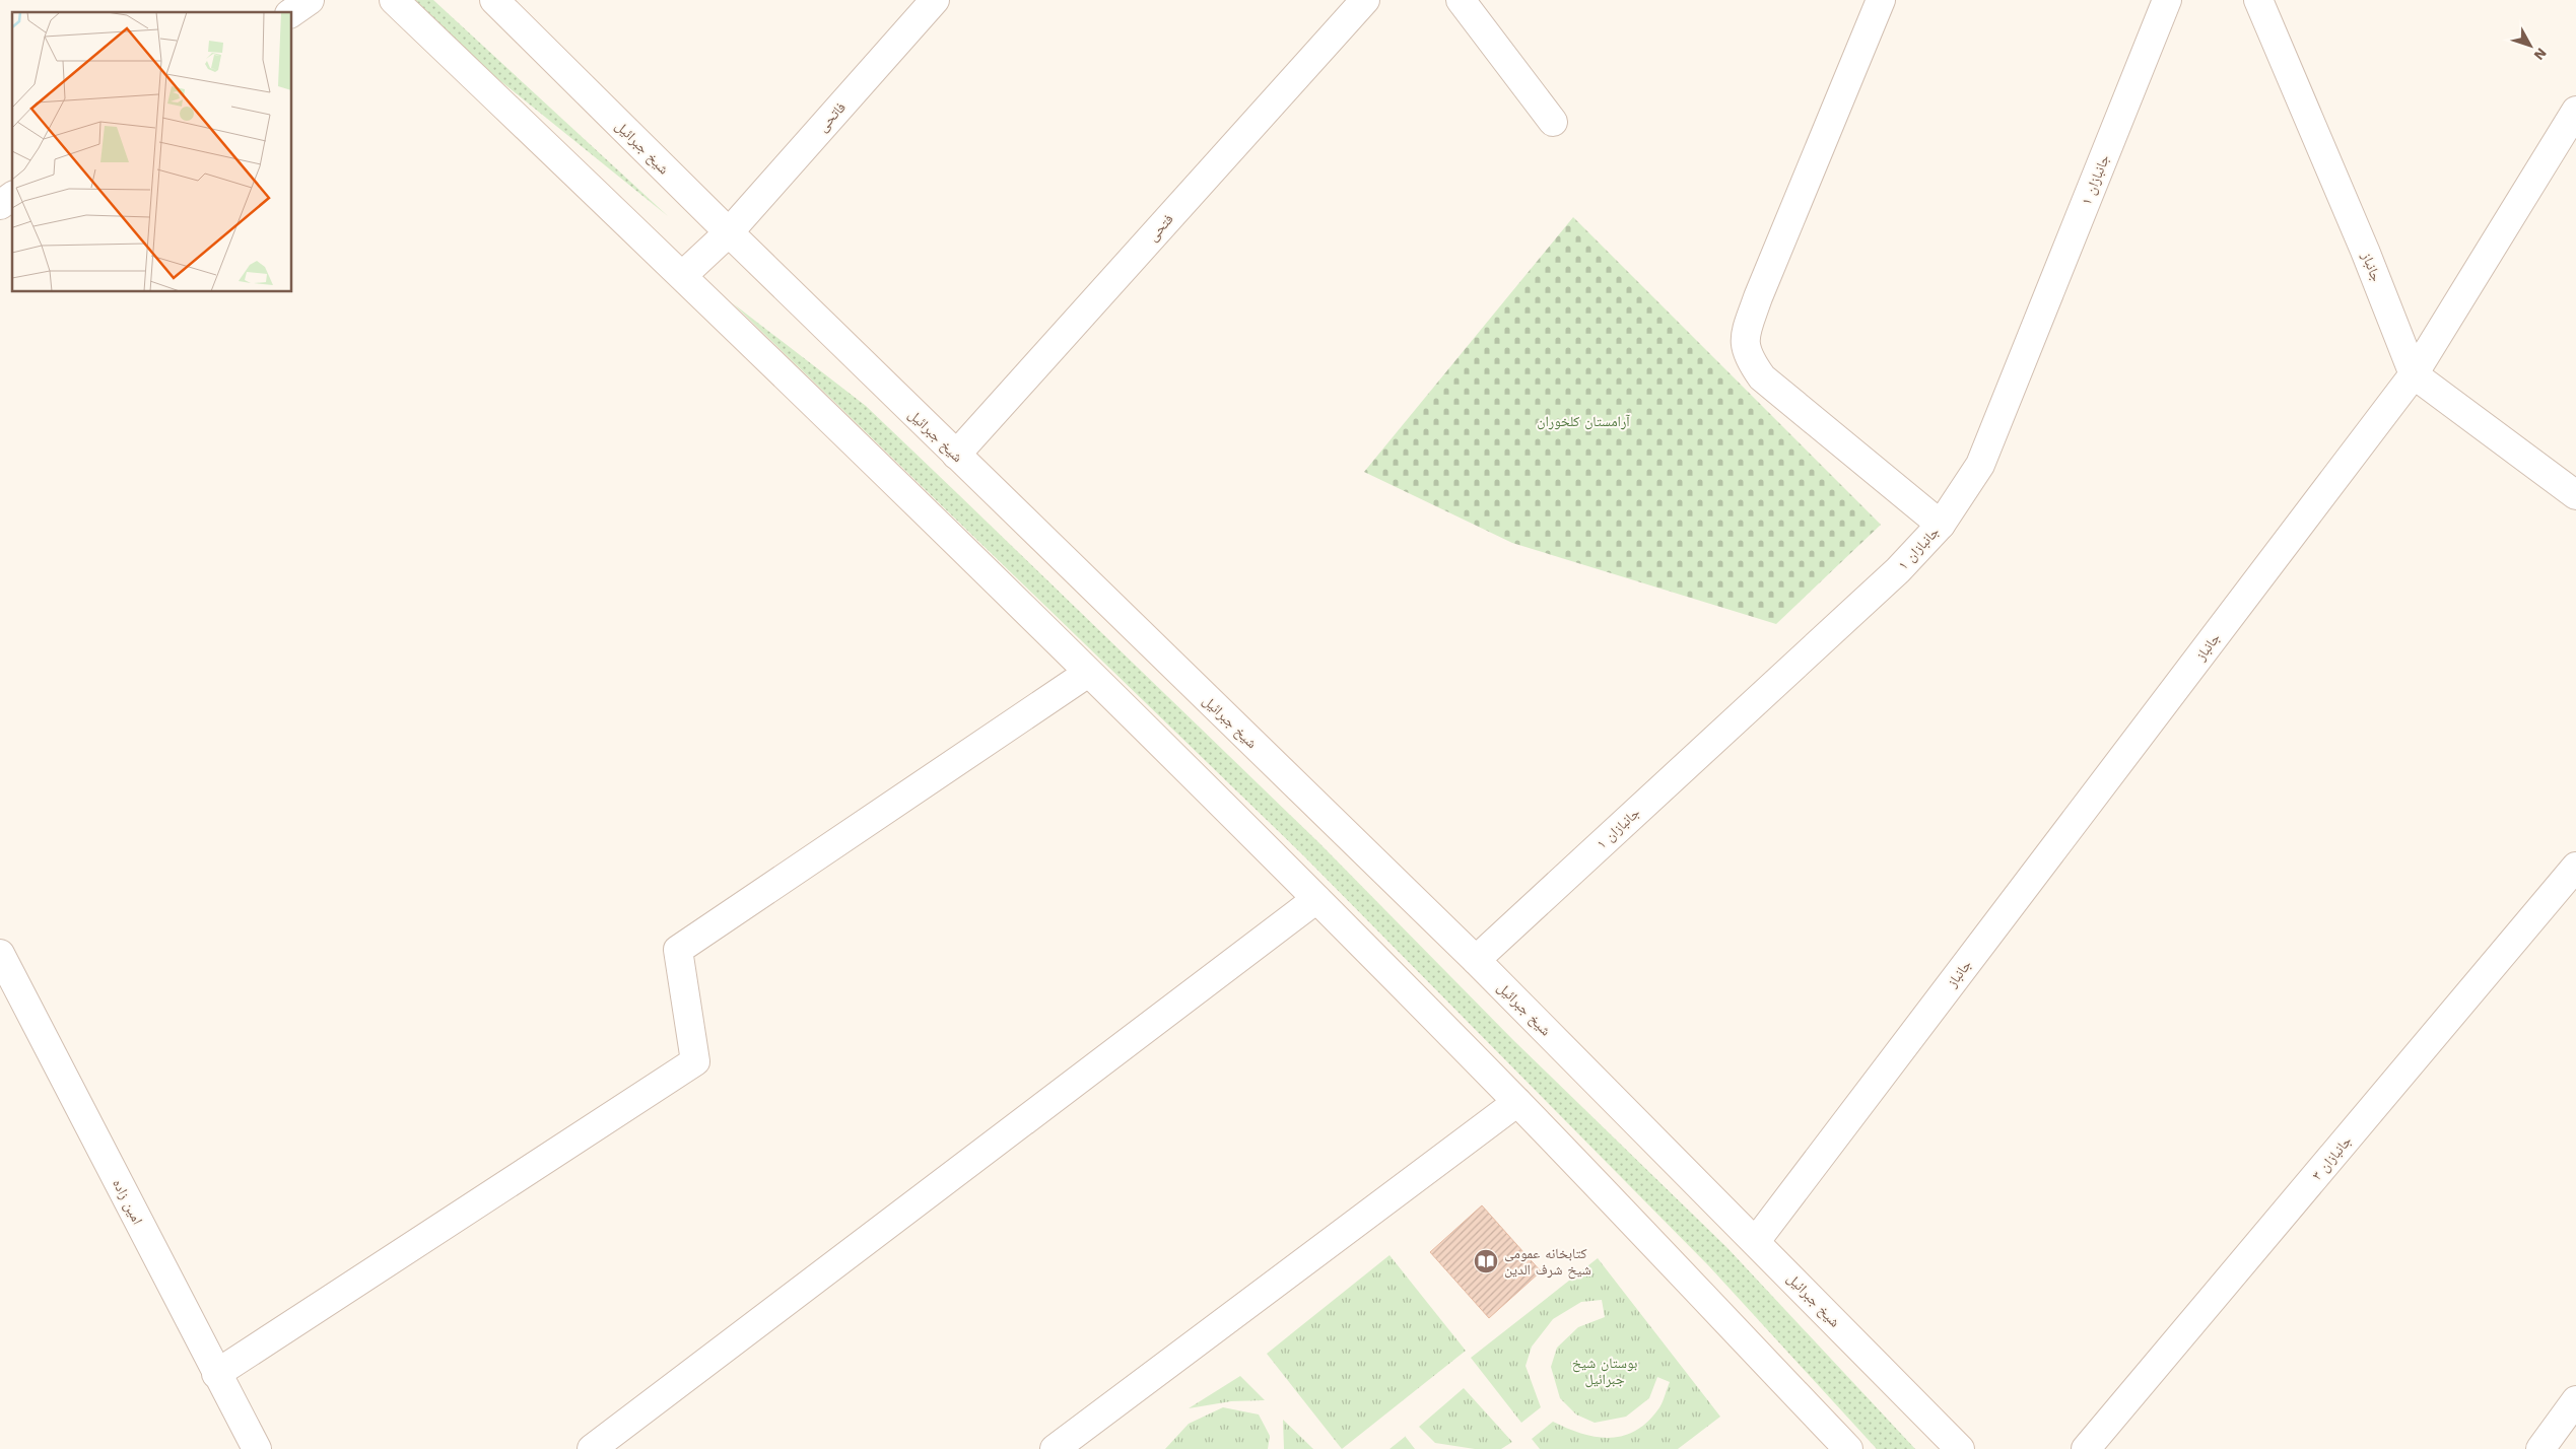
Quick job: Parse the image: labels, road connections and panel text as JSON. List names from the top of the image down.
{
  "streets": {
    "street": [
      "فاتحی",
      "شیخ جبرائیل",
      "جانبازان ۱",
      "فتحی",
      "جانباز",
      "جانبازان ۳",
      "امین زاده"
    ]
  },
  "crossings": [
    ["فاتحی", "شیخ جبرائیل"],
    ["شیخ جبرائیل", "جانبازان ۱"],
    ["شیخ جبرائیل", "فتحی"],
    ["شیخ جبرائیل", "جانباز"]
  ],
  "parks": ["آرامستان کلخوران", "بوستان شیخ جبرائیل"],
  "places": {
    "library": ["کتابخانه عمومی شیخ شرف الدین"]
  },
  "north": "bottom right"
}
